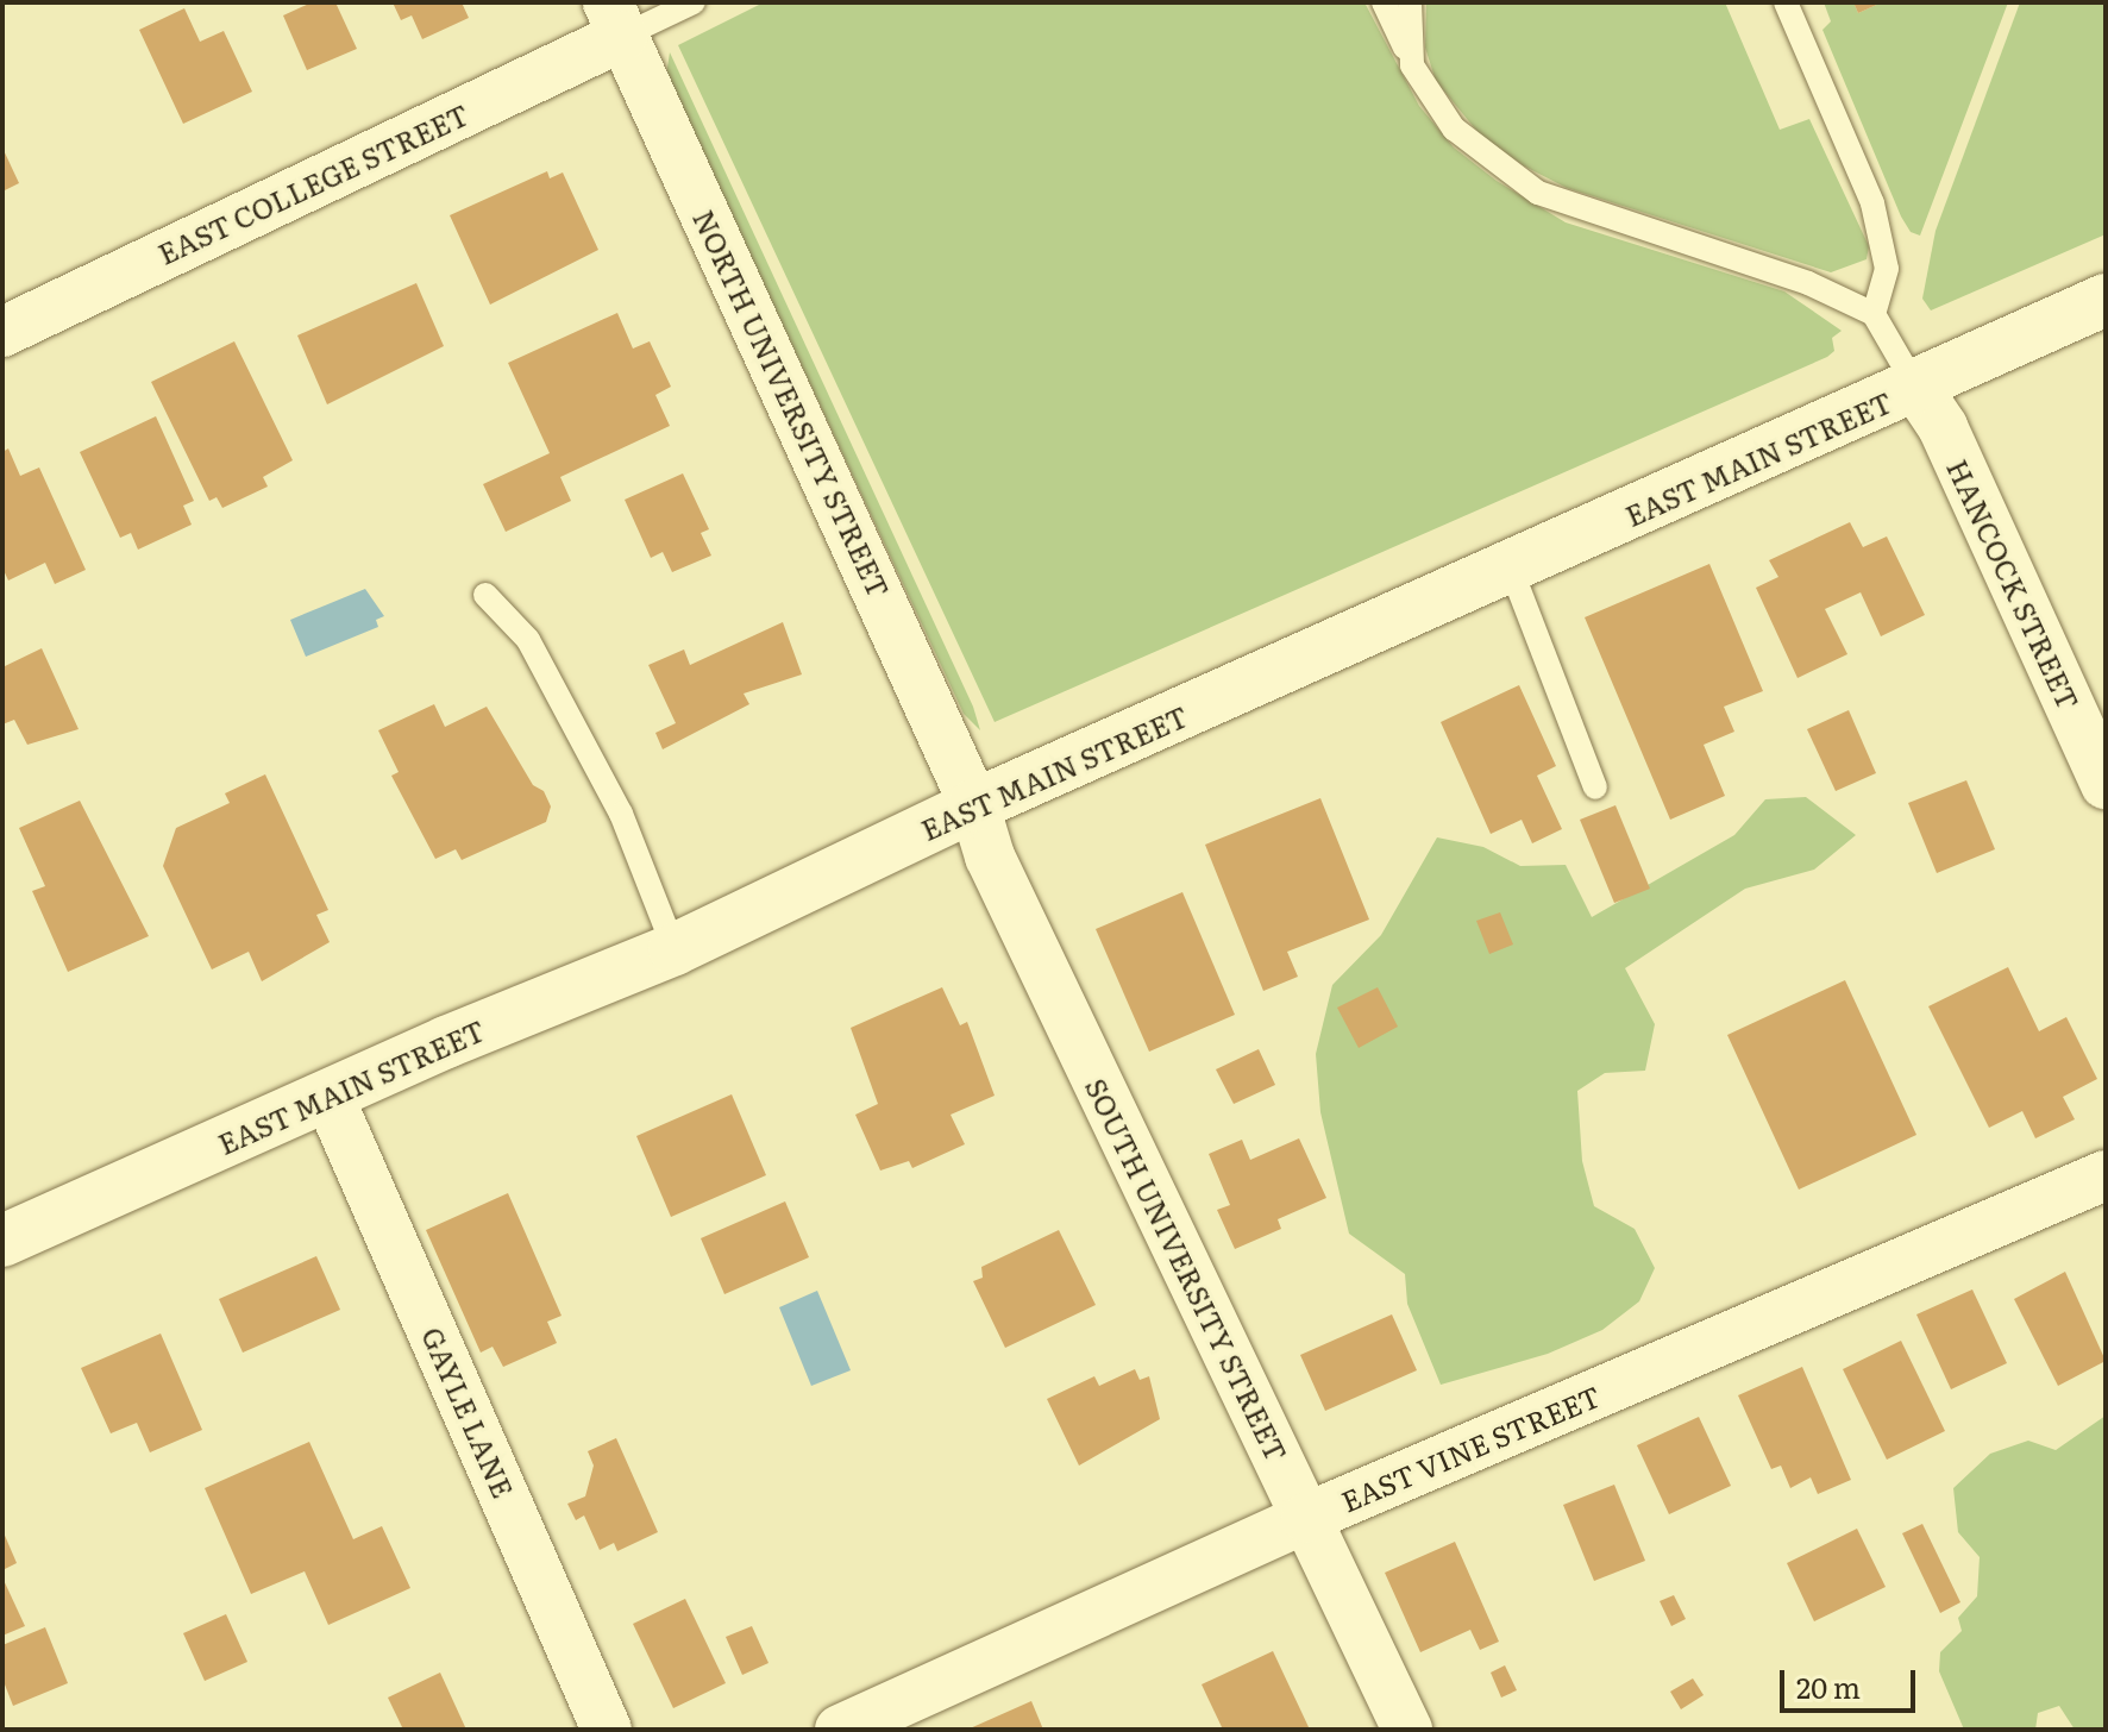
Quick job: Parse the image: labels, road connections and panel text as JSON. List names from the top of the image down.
{
  "streets": {
    "street": [
      "EAST COLLEGE STREET",
      "NORTH UNIVERSITY STREET",
      "EAST MAIN STREET",
      "HANCOCK STREET",
      "SOUTH UNIVERSITY STREET",
      "GAYLE LANE",
      "EAST VINE STREET"
    ]
  },
  "crossings": [
    ["EAST COLLEGE STREET", "NORTH UNIVERSITY STREET"],
    ["NORTH UNIVERSITY STREET", "EAST MAIN STREET"],
    ["NORTH UNIVERSITY STREET", "SOUTH UNIVERSITY STREET"],
    ["EAST MAIN STREET", "HANCOCK STREET"],
    ["EAST MAIN STREET", "SOUTH UNIVERSITY STREET"],
    ["EAST MAIN STREET", "GAYLE LANE"],
    ["SOUTH UNIVERSITY STREET", "EAST VINE STREET"]
  ],
  "scale_bar": "20 m"
}
